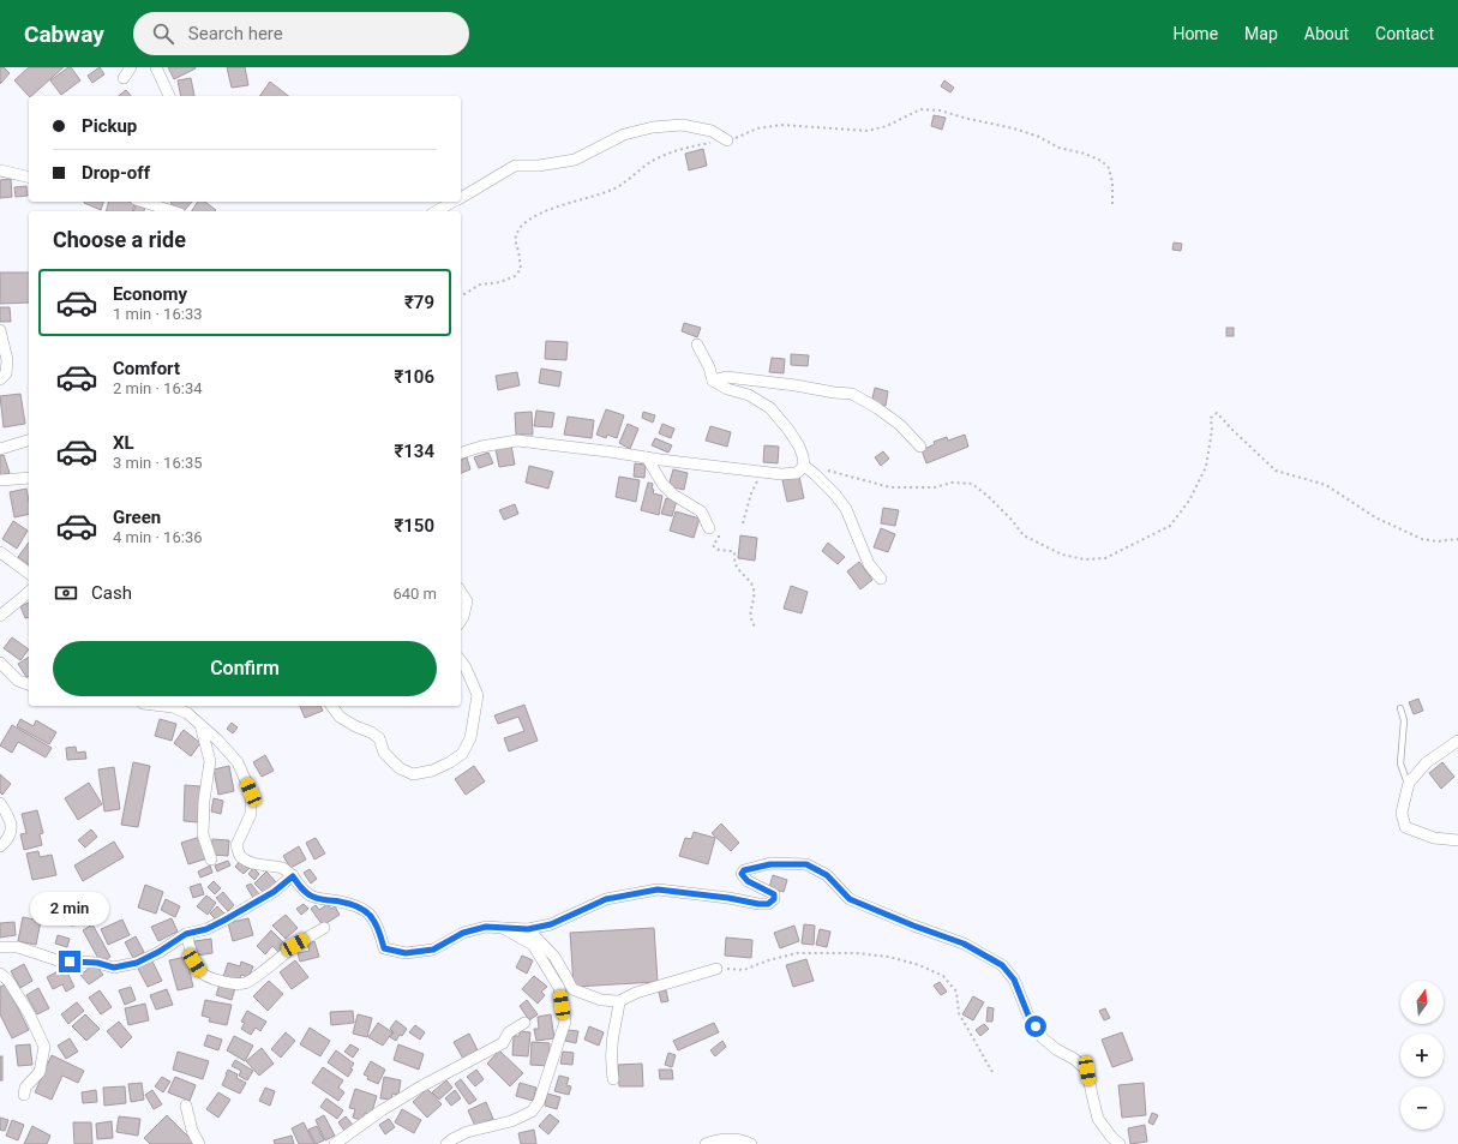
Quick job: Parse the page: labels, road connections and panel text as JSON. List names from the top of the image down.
{
  "north": "top",
  "page": {
    "header": "Cabway",
    "search": "Search here",
    "nav": [
      "Home",
      "Map",
      "About",
      "Contact"
    ],
    "banner": ["Pickup", "Drop-off"],
    "heading": "Choose a ride",
    "list": [
      {
        "name": "Economy",
        "note": "1 min · 16:33",
        "value": "₹79"
      },
      {
        "name": "Comfort",
        "note": "2 min · 16:34",
        "value": "₹106"
      },
      {
        "name": "XL",
        "note": "3 min · 16:35",
        "value": "₹134"
      },
      {
        "name": "Green",
        "note": "4 min · 16:36",
        "value": "₹150"
      }
    ],
    "pay": ["Cash", "640 m"],
    "buttons": "Confirm",
    "bubble": "2 min",
    "map_buttons": ["+", "−"]
  }
}
